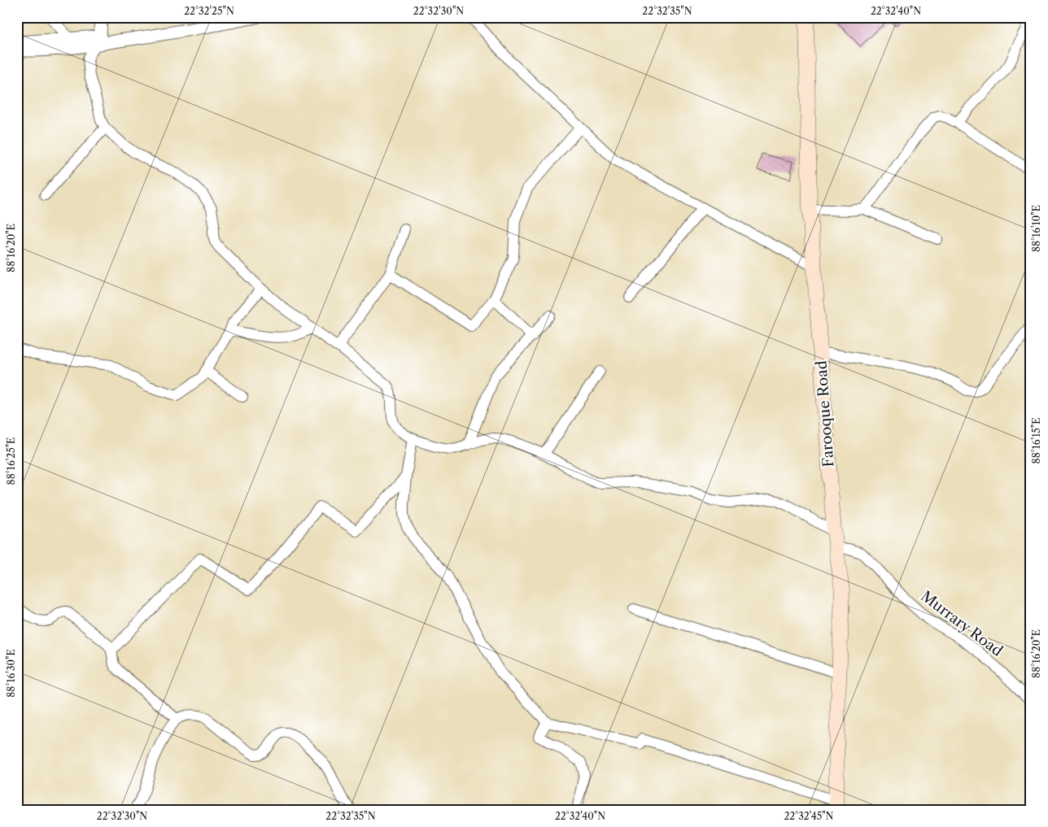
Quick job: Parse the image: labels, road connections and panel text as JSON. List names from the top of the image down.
{
  "streets": {
    "main road": ["Farooque Road"],
    "street": ["Murrary Road"]
  },
  "crossings": [
    ["Farooque Road", "Murrary Road"]
  ],
  "coordinates": [
    "22°32'25\"N",
    "22°32'30\"N",
    "22°32'35\"N",
    "22°32'40\"N",
    "88°16'10\"E",
    "88°16'20\"E",
    "88°16'15\"E",
    "88°16'25\"E",
    "88°16'30\"E",
    "22°32'45\"N"
  ]
}
